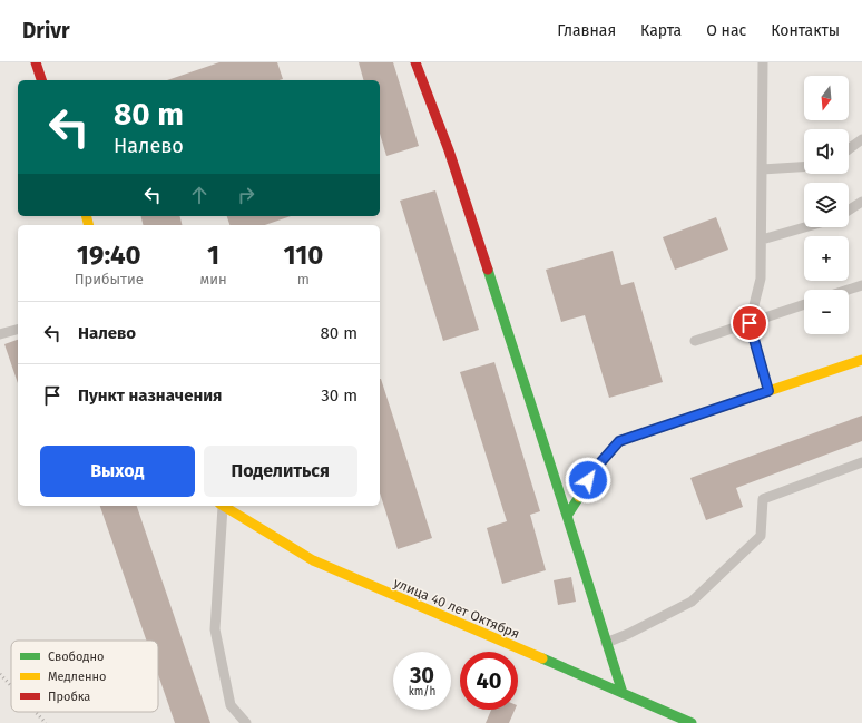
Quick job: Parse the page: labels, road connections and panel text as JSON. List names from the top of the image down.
{
  "streets": {
    "street": ["улица 40 лет Октября"]
  },
  "legend": ["Свободно", "Медленно", "Пробка"],
  "north": "bottom",
  "page": {
    "header": "Drivr",
    "nav": [
      "Главная",
      "Карта",
      "О нас",
      "Контакты"
    ],
    "map_buttons": ["+", "−"],
    "turn": ["80 m", "Налево"],
    "eta": [
      "19:40",
      "Прибытие",
      "1",
      "мин",
      "110",
      "m"
    ],
    "list": [
      {
        "name": "Налево",
        "value": "80 m"
      },
      {
        "name": "Пункт назначения",
        "value": "30 m"
      }
    ],
    "buttons": ["Выход", "Поделиться"],
    "speed": "30 km/h",
    "limit": "40"
  }
}
